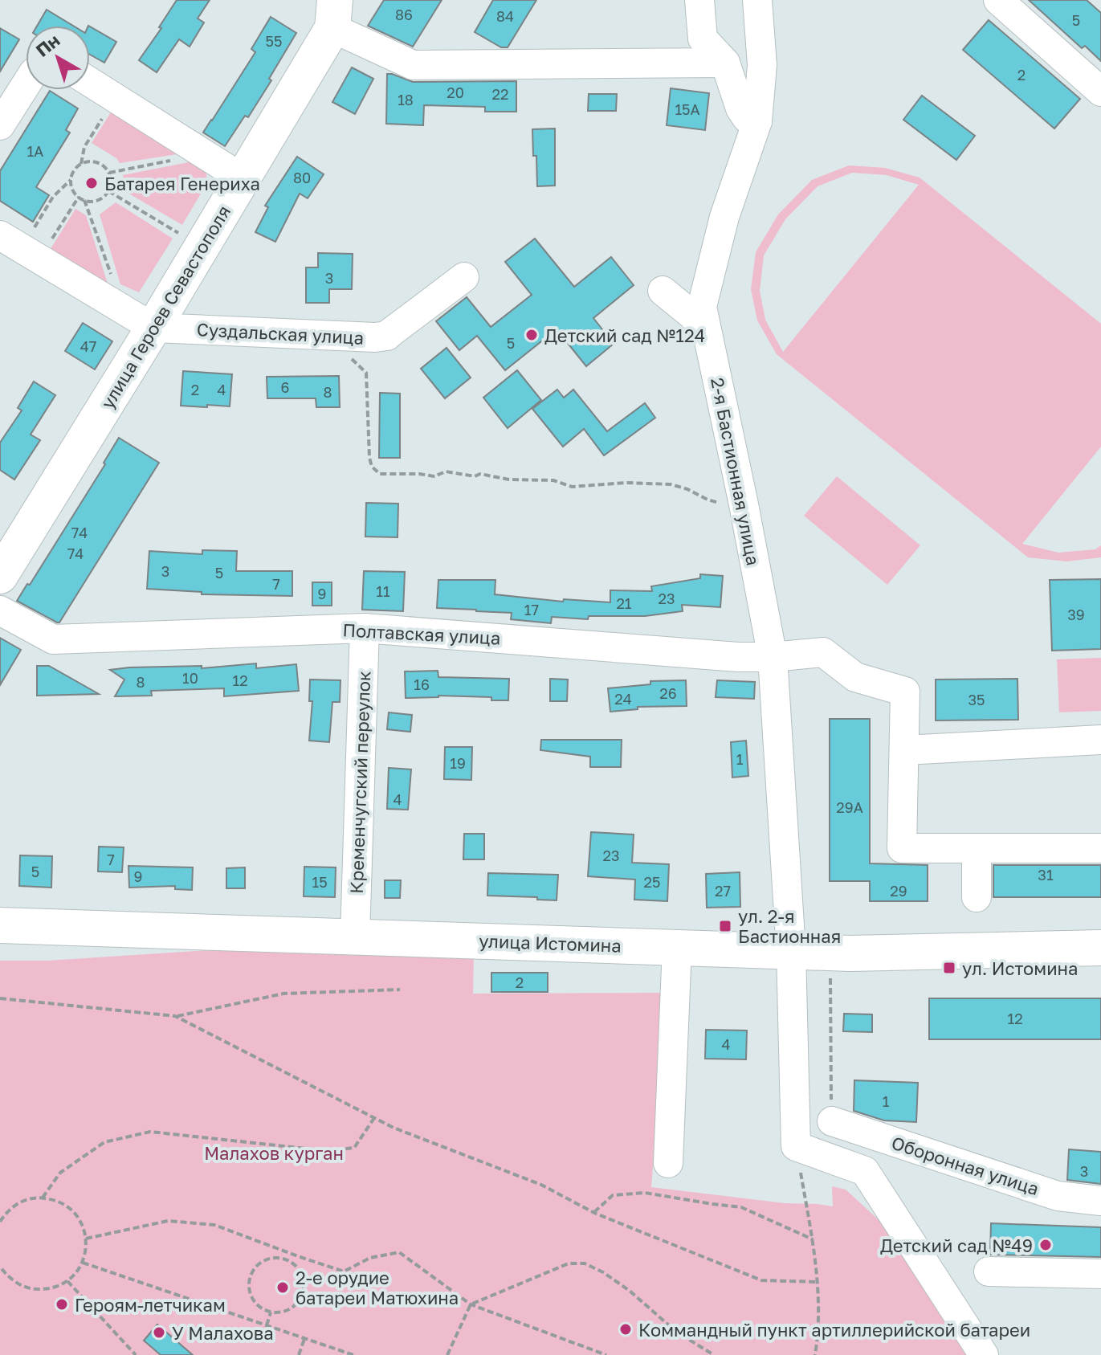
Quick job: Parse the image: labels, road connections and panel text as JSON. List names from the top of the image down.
{
  "streets": {
    "main road": ["улица Героев Севастополя", "улица Истомина"],
    "street": [
      "Суздальская улица",
      "2-я Бастионная улица",
      "Полтавская улица",
      "Кременчугский переулок",
      "Оборонная улица"
    ]
  },
  "crossings": [
    ["улица Героев Севастополя", "Суздальская улица"],
    ["2-я Бастионная улица", "Полтавская улица"],
    ["2-я Бастионная улица", "улица Истомина"],
    ["Полтавская улица", "Кременчугский переулок"],
    ["Кременчугский переулок", "улица Истомина"]
  ],
  "parks": ["Малахов курган"],
  "places": {
    "other": [
      "Батарея Генериха",
      "Детский сад №124",
      "Детский сад №49",
      "2-е орудие батареи Матюхина",
      "Героям-летчикам",
      "Коммандный пункт артиллерийской батареи",
      "У Малахова"
    ],
    "transit": ["ул. 2-я Бастионная", "ул. Истомина"]
  },
  "house_numbers": [
    "86",
    "84",
    "5",
    "55",
    "2",
    "20",
    "22",
    "18",
    "15А",
    "1А",
    "80",
    "3",
    "5",
    "47",
    "6",
    "2",
    "4",
    "8",
    "74",
    "74",
    "3",
    "5",
    "7",
    "11",
    "9",
    "23",
    "21",
    "17",
    "39",
    "10",
    "12",
    "8",
    "16",
    "26",
    "24",
    "35",
    "1",
    "19",
    "4",
    "29А",
    "23",
    "7",
    "5",
    "31",
    "9",
    "15",
    "25",
    "27",
    "29",
    "2",
    "12",
    "4",
    "1",
    "3"
  ],
  "north": "top left"
}
